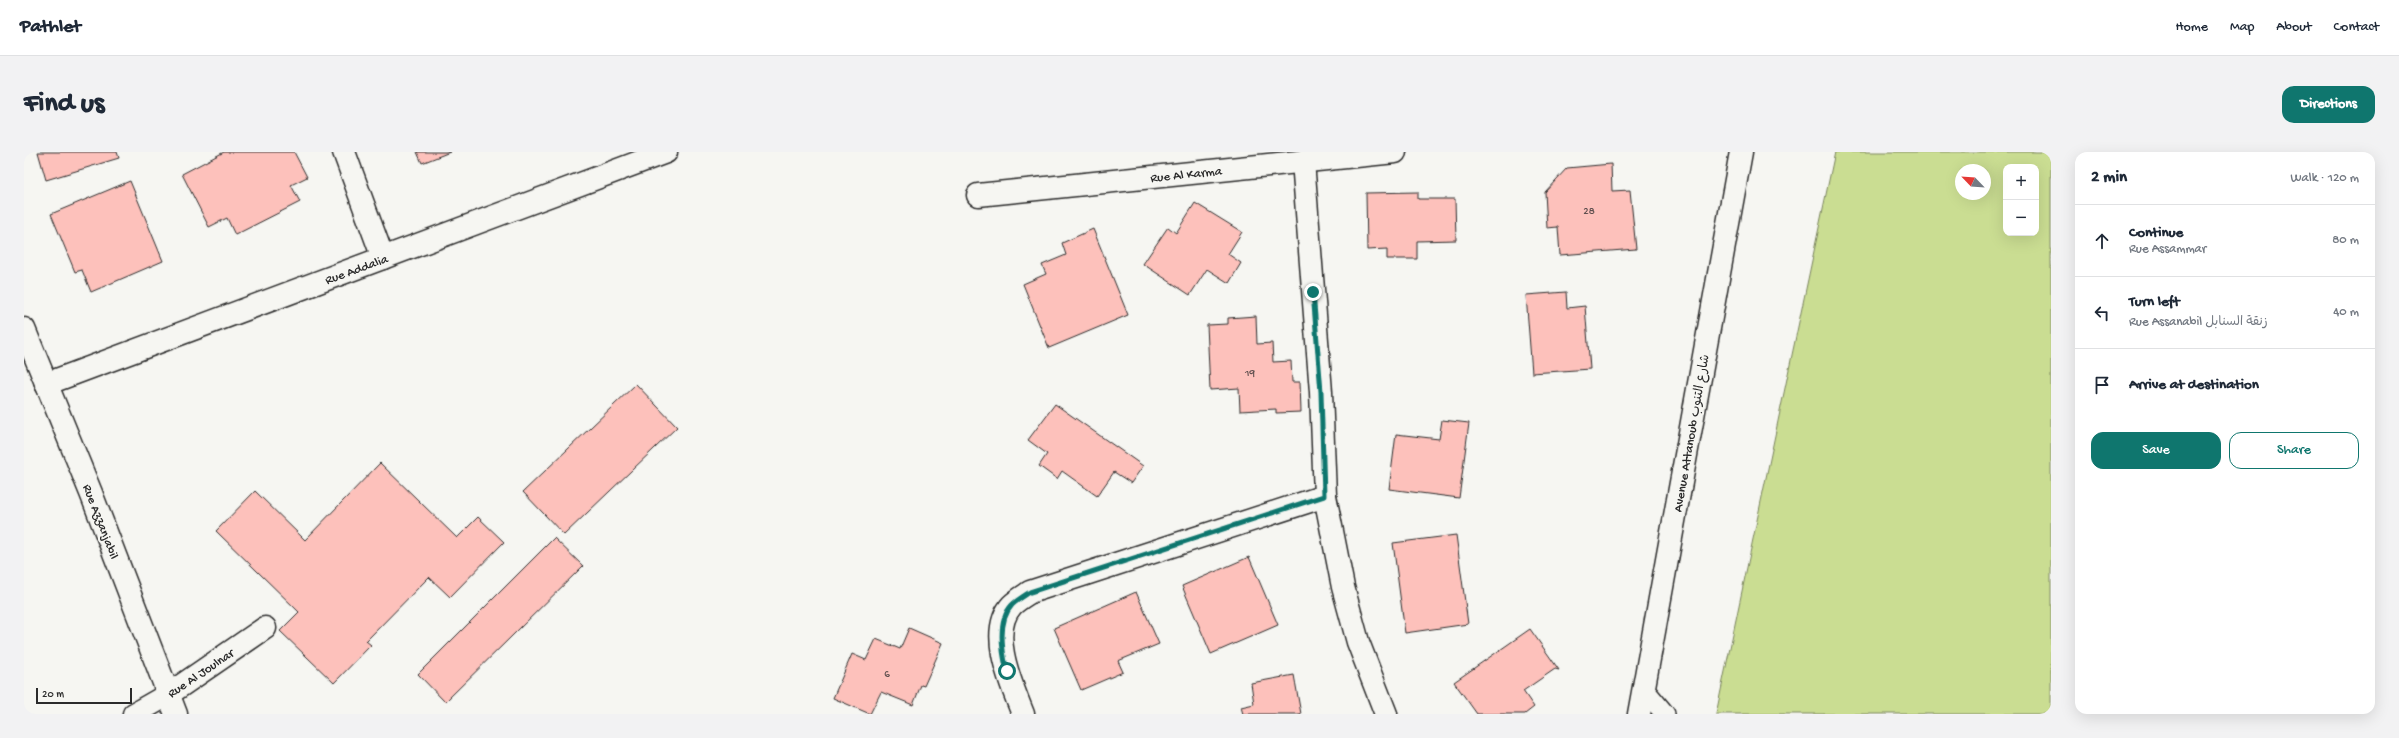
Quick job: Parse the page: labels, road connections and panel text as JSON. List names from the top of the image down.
{
  "streets": {
    "street": [
      "Rue Al Karma",
      "Rue Addalia",
      "Avenue Attanoub شارع التنوب",
      "Rue Azzanjabil",
      "Rue Al Joulnar"
    ]
  },
  "crossings": [
    ["Rue Addalia", "Rue Azzanjabil"],
    ["Rue Azzanjabil", "Rue Al Joulnar"]
  ],
  "house_numbers": ["28", "19", "6"],
  "scale_bar": "20 m",
  "north": "top left",
  "page": {
    "header": "Pathlet",
    "nav": [
      "Home",
      "Map",
      "About",
      "Contact"
    ],
    "buttons": [
      "Directions",
      ["Save", "Share"]
    ],
    "title": "Find us",
    "heading": ["2 min", "Walk · 120 m"],
    "map_buttons": ["+", "−"],
    "list": [
      ["Continue", "Rue Assammar", "80 m"],
      ["Turn left", "Rue Assanabil زنقة السنابل", "40 m"],
      "Arrive at destination"
    ],
    "scale": "20 m"
  }
}
